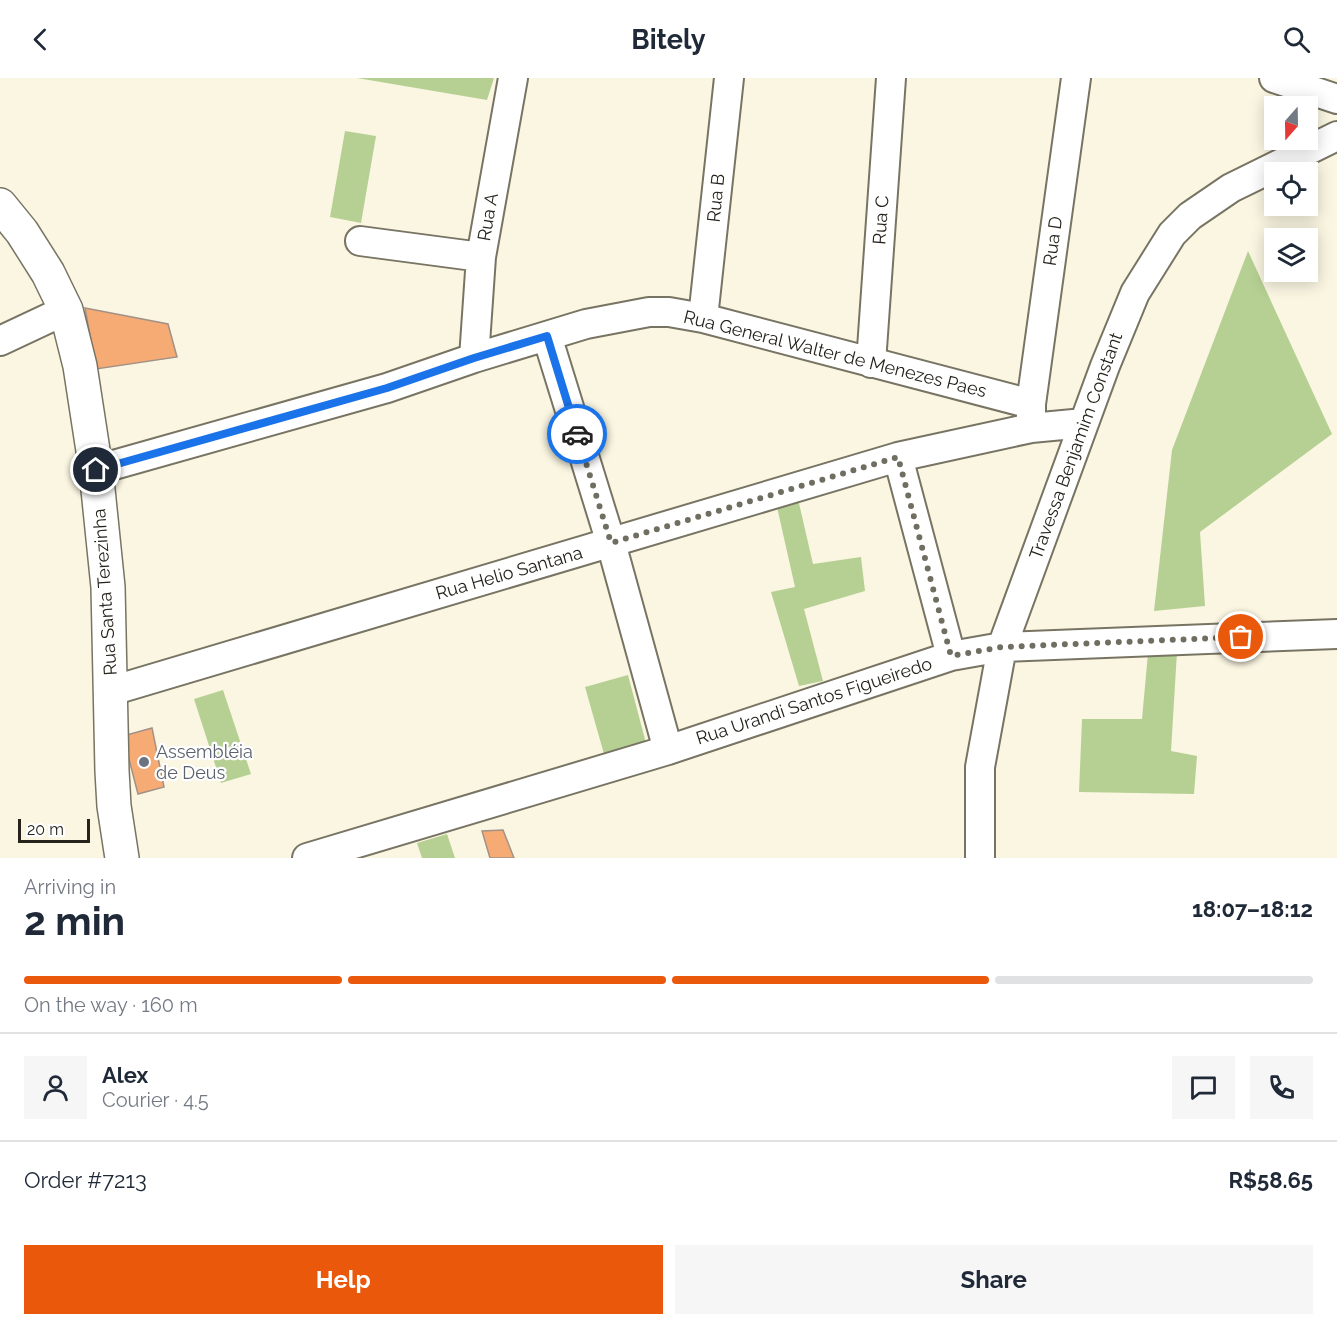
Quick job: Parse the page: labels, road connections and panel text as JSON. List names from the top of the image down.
{
  "streets": {
    "street": [
      "Rua B",
      "Rua A",
      "Rua C",
      "Rua D",
      "Rua General Walter de Menezes Paes",
      "Travessa Benjamim Constant",
      "Rua Helio Santana",
      "Rua Santa Terezinha",
      "Rua Urandi Santos Figueiredo"
    ]
  },
  "crossings": [
    ["Rua B", "Rua General Walter de Menezes Paes"],
    ["Rua A", "Rua General Walter de Menezes Paes"],
    ["Rua C", "Rua General Walter de Menezes Paes"],
    ["Rua D", "Rua General Walter de Menezes Paes"],
    ["Rua D", "Rua Helio Santana"],
    ["Rua General Walter de Menezes Paes", "Rua Helio Santana"],
    ["Rua General Walter de Menezes Paes", "Rua Santa Terezinha"],
    ["Travessa Benjamim Constant", "Rua Helio Santana"],
    ["Travessa Benjamim Constant", "Rua Urandi Santos Figueiredo"],
    ["Rua Helio Santana", "Rua Santa Terezinha"]
  ],
  "places": ["Assembléia de Deus"],
  "scale_bar": "20 m",
  "north": "bottom",
  "page": {
    "header": "Bitely",
    "scale": "20 m",
    "heading": ["2 min", "Arriving in", "18:07–18:12"],
    "panel": [
      "Alex",
      "Courier · 4.5",
      "Order #7213",
      "R$58.65"
    ],
    "bar": "On the way · 160 m",
    "buttons": ["Help", "Share"]
  }
}
